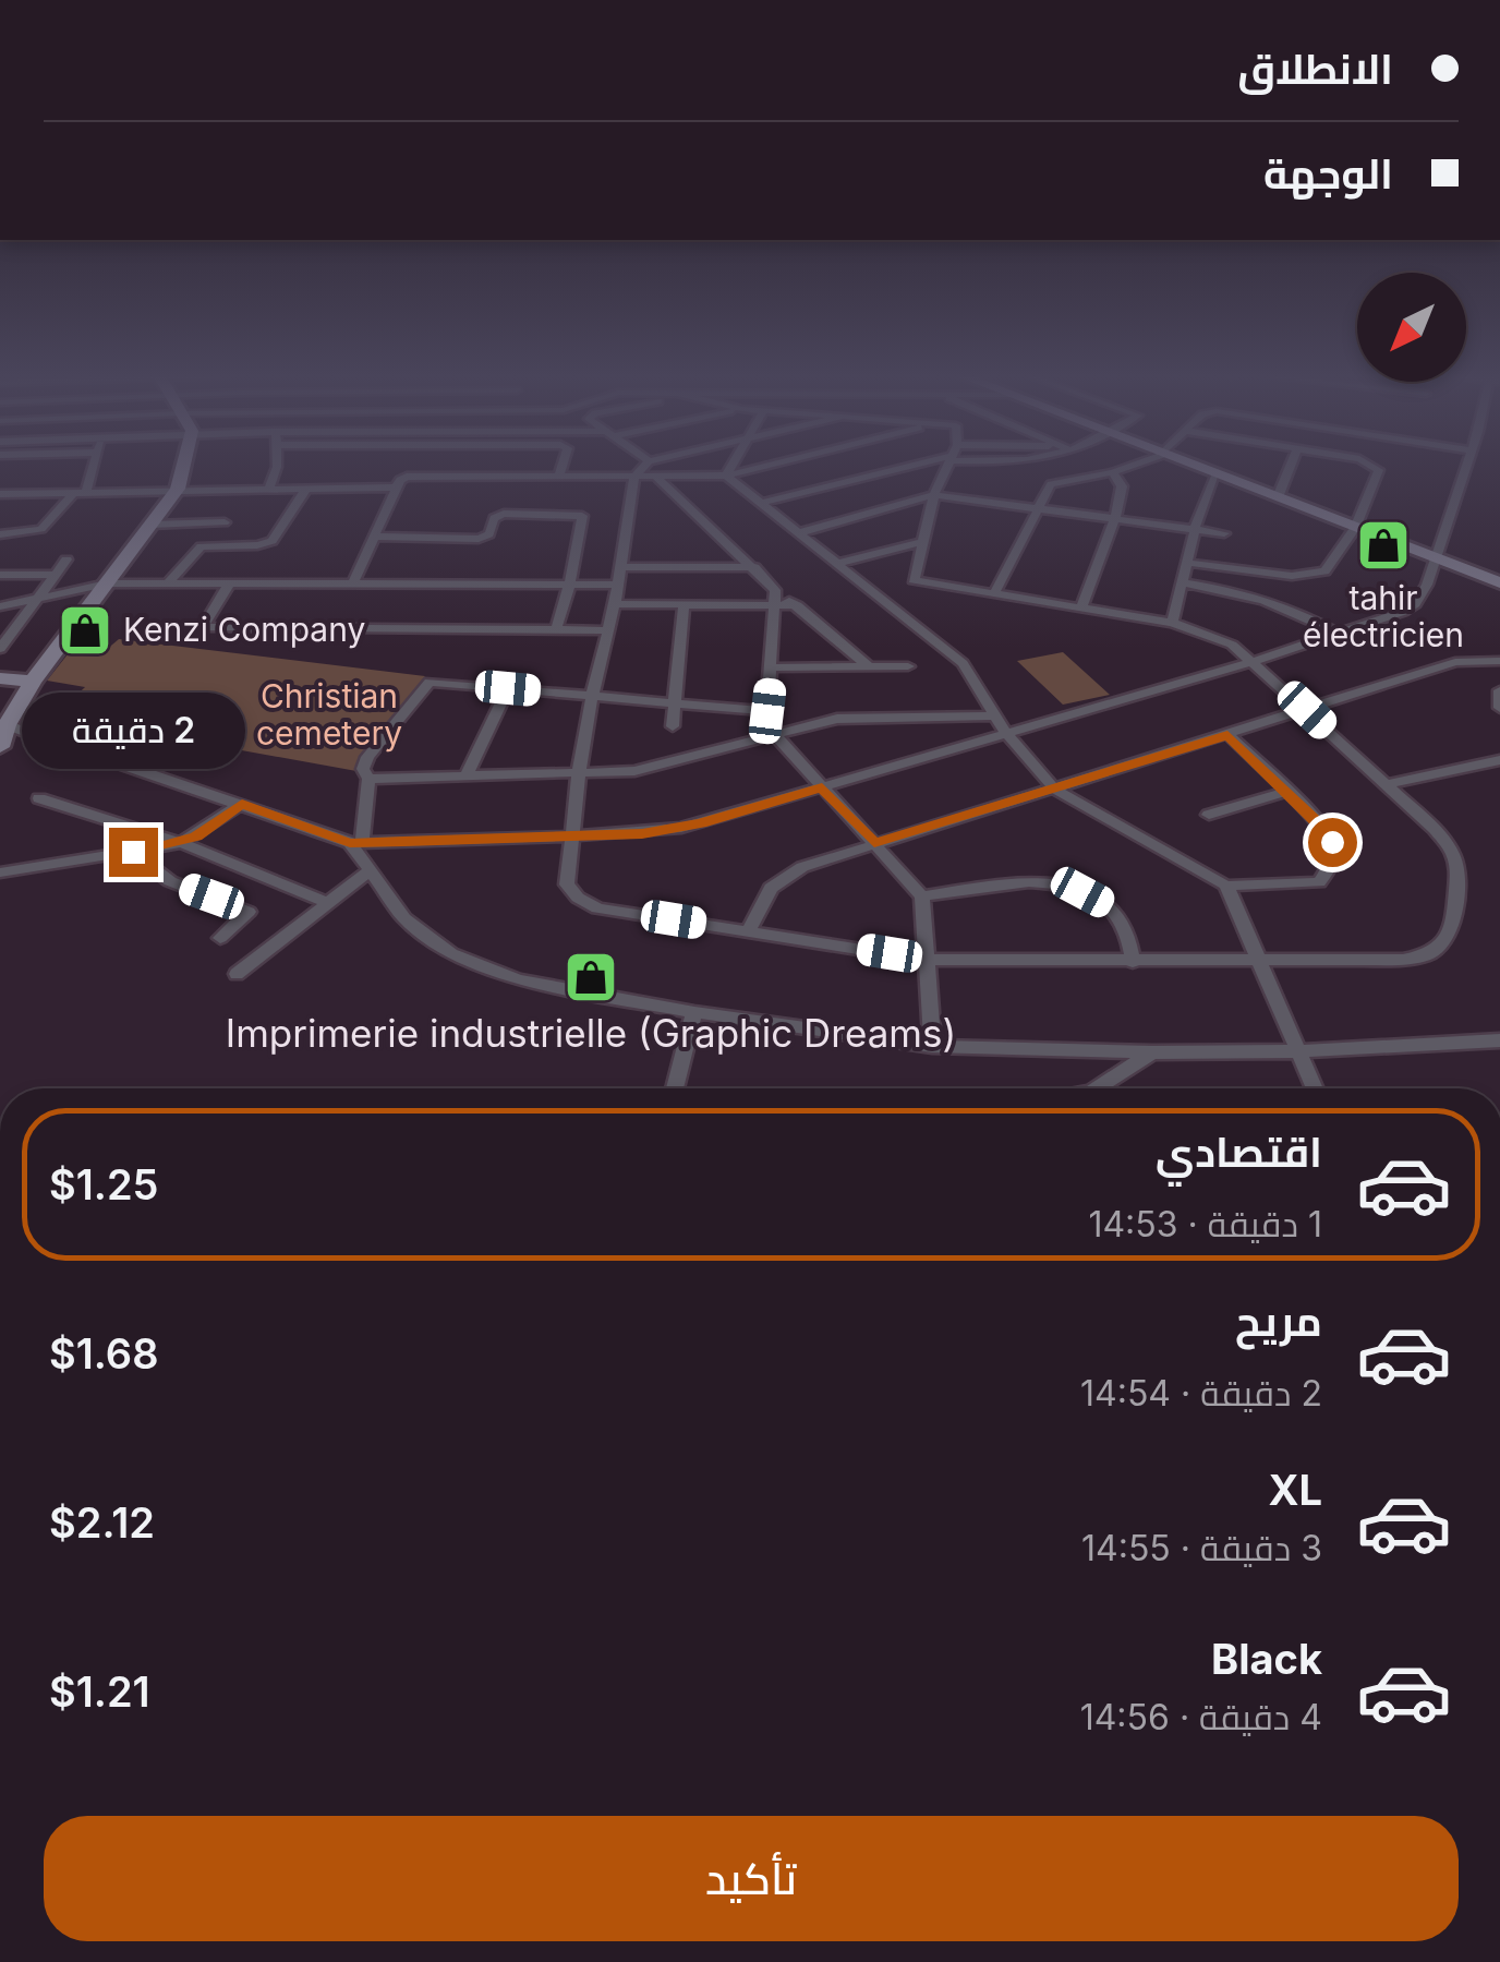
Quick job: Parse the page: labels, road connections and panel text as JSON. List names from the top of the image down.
{
  "parks": ["Christian cemetery"],
  "places": {
    "shop": ["tahir électricien", "Kenzi Company", "Imprimerie industrielle (Graphic Dreams)"]
  },
  "north": "bottom left",
  "page": {
    "banner": ["الانطلاق", "الوجهة"],
    "bubble": "2 دقيقة",
    "list": [
      {
        "name": "اقتصادي",
        "note": "1 دقيقة · 14:53",
        "value": "$1.25"
      },
      {
        "name": "مريح",
        "note": "2 دقيقة · 14:54",
        "value": "$1.68"
      },
      {
        "name": "XL",
        "note": "3 دقيقة · 14:55",
        "value": "$2.12"
      },
      {
        "name": "Black",
        "note": "4 دقيقة · 14:56",
        "value": "$1.21"
      }
    ],
    "buttons": "تأكيد"
  }
}
